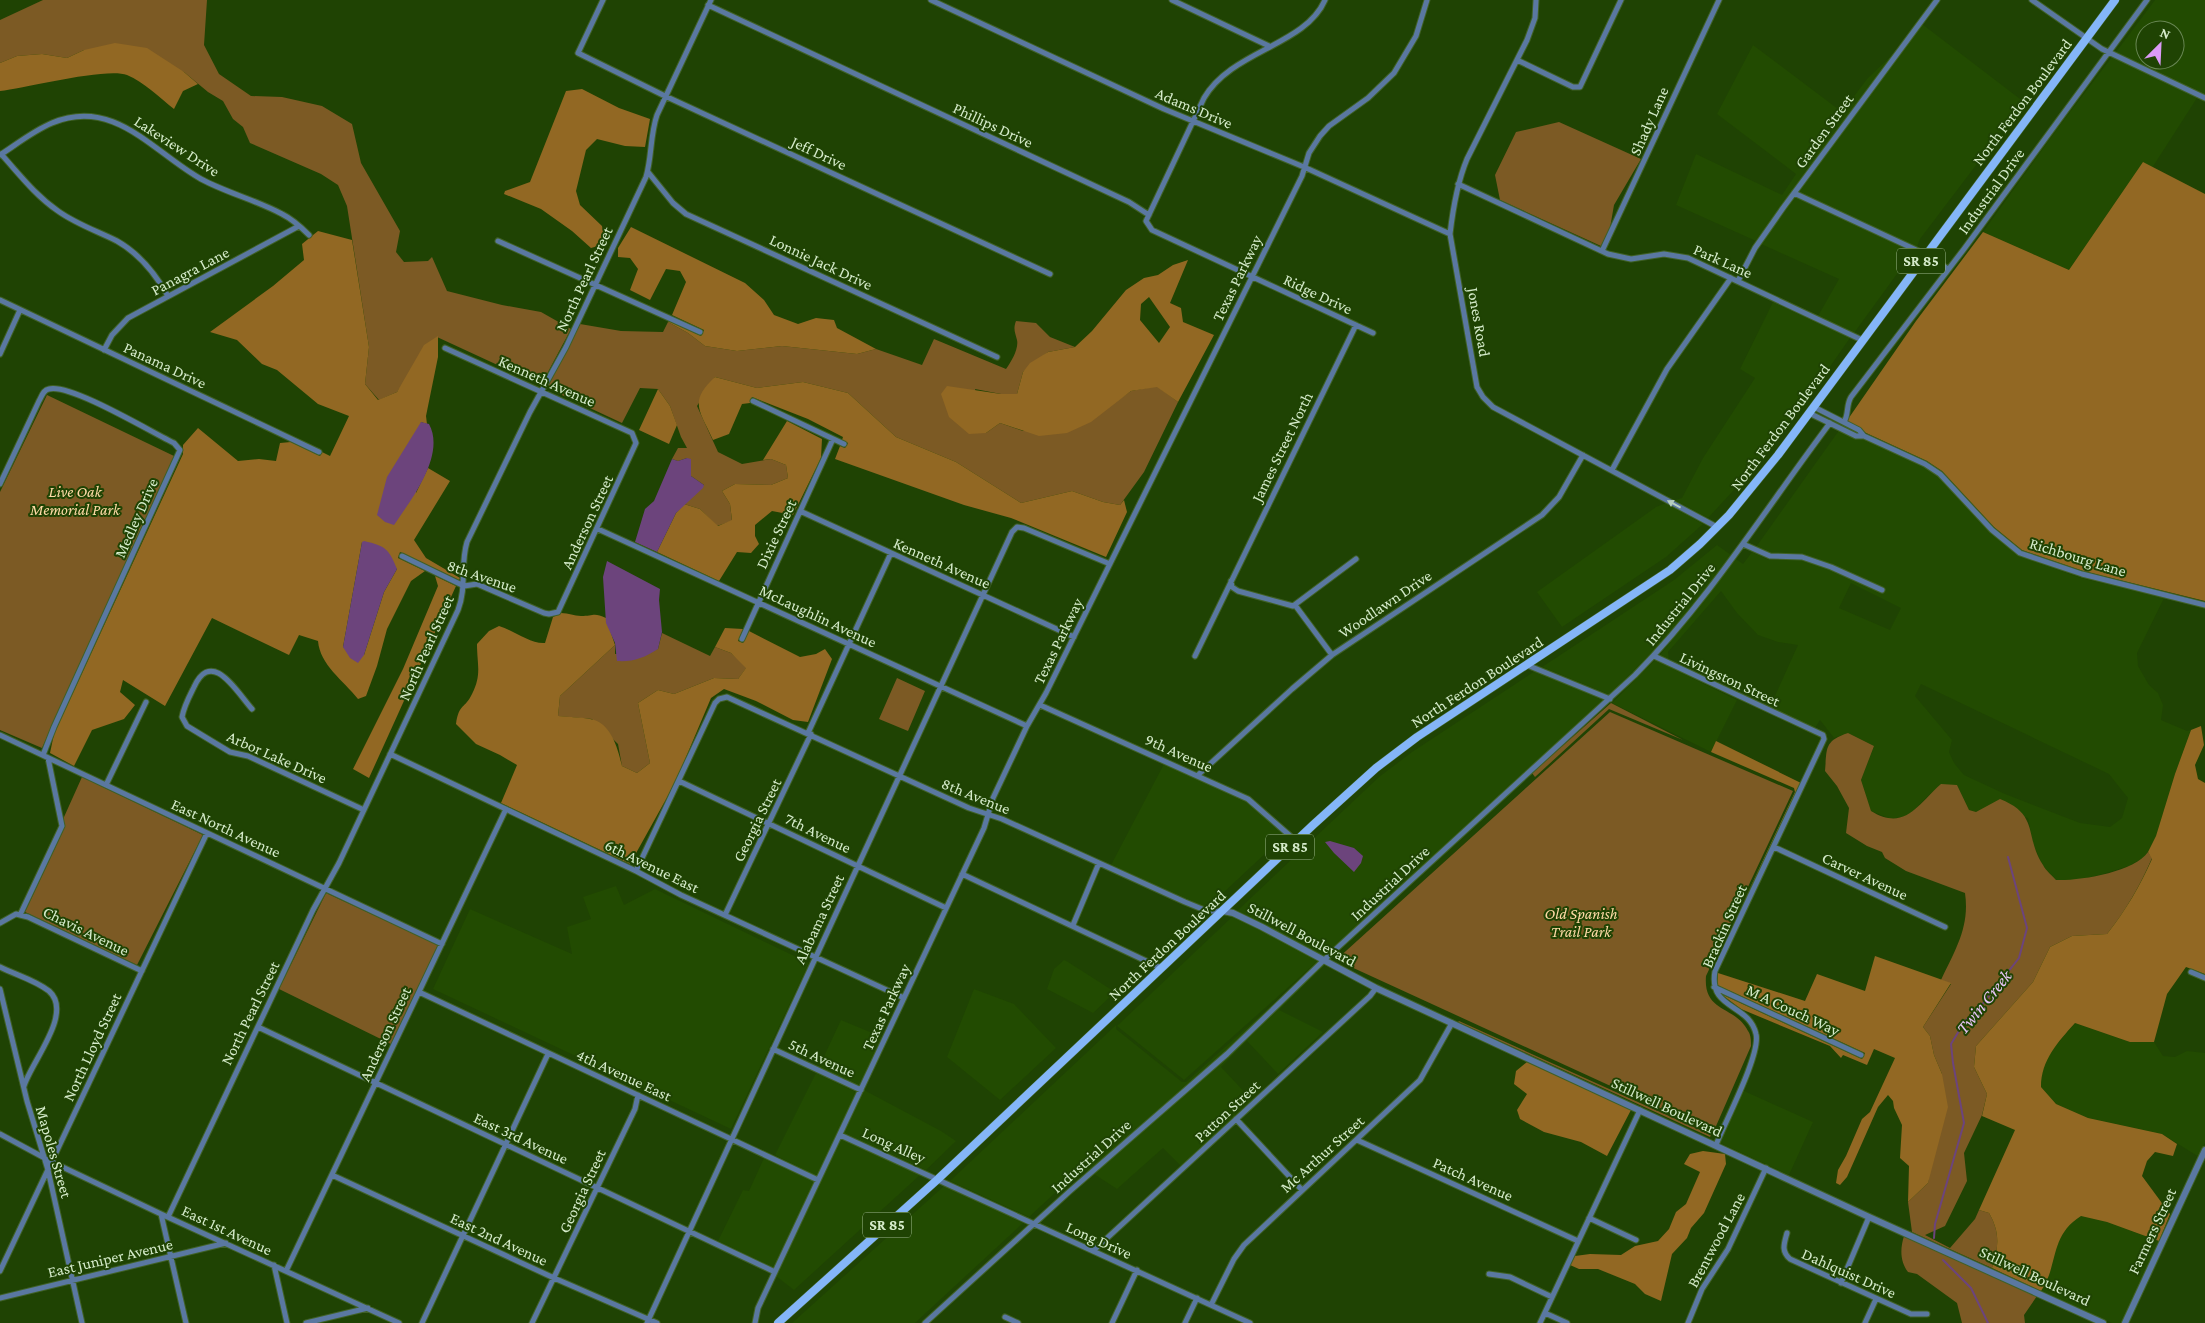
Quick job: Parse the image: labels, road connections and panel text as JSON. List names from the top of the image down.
{
  "streets": {
    "main road": ["North Ferdon Boulevard", "SR 85"],
    "street": [
      "Adams Drive",
      "Shady Lane",
      "Phillips Drive",
      "Garden Street",
      "Lakeview Drive",
      "Jeff Drive",
      "Industrial Drive",
      "Park Lane",
      "Lonnie Jack Drive",
      "Panagra Lane",
      "Texas Parkway",
      "North Pearl Street",
      "Ridge Drive",
      "Jones Road",
      "Panama Drive",
      "Kenneth Avenue",
      "James Street North",
      "Medley Drive",
      "Anderson Street",
      "Dixie Street",
      "Richbourg Lane",
      "8th Avenue",
      "Woodlawn Drive",
      "McLaughlin Avenue",
      "Livingston Street",
      "9th Avenue",
      "Arbor Lake Drive",
      "Georgia Street",
      "East North Avenue",
      "7th Avenue",
      "6th Avenue East",
      "Carver Avenue",
      "Alabama Street",
      "Brackin Street",
      "Chavis Avenue",
      "Stillwell Boulevard",
      "M A Couch Way",
      "North Lloyd Street",
      "5th Avenue",
      "4th Avenue East",
      "Patton Street",
      "East 3rd Avenue",
      "Long Alley",
      "Mapoles Street",
      "Mc Arthur Street",
      "Patch Avenue",
      "East 1st Avenue",
      "Farmers Street",
      "East 2nd Avenue",
      "Long Drive",
      "Brentwood Lane",
      "East Juniper Avenue",
      "Dahlquist Drive"
    ]
  },
  "crossings": [
    ["North Ferdon Boulevard", "Park Lane"],
    ["North Ferdon Boulevard", "Jones Road"],
    ["North Ferdon Boulevard", "Richbourg Lane"],
    ["North Ferdon Boulevard", "8th Avenue"],
    ["North Ferdon Boulevard", "9th Avenue"],
    ["North Ferdon Boulevard", "Stillwell Boulevard"],
    ["North Ferdon Boulevard", "Long Alley"],
    ["North Ferdon Boulevard", "Long Drive"],
    ["Adams Drive", "Texas Parkway"],
    ["Adams Drive", "Jones Road"],
    ["Shady Lane", "Park Lane"],
    ["Phillips Drive", "North Pearl Street"],
    ["Garden Street", "Park Lane"],
    ["Lakeview Drive", "Panagra Lane"],
    ["Jeff Drive", "North Pearl Street"],
    ["Industrial Drive", "Richbourg Lane"],
    ["Industrial Drive", "Livingston Street"],
    ["Industrial Drive", "Stillwell Boulevard"],
    ["Industrial Drive", "Long Drive"],
    ["Park Lane", "Jones Road"],
    ["Lonnie Jack Drive", "North Pearl Street"],
    ["Panagra Lane", "Panama Drive"],
    ["Texas Parkway", "Ridge Drive"],
    ["Texas Parkway", "Kenneth Avenue"],
    ["Texas Parkway", "8th Avenue"],
    ["Texas Parkway", "McLaughlin Avenue"],
    ["Texas Parkway", "9th Avenue"],
    ["Texas Parkway", "7th Avenue"],
    ["Texas Parkway", "6th Avenue East"],
    ["Texas Parkway", "Alabama Street"],
    ["Texas Parkway", "5th Avenue"],
    ["Texas Parkway", "4th Avenue East"],
    ["Texas Parkway", "East 3rd Avenue"],
    ["Texas Parkway", "Long Alley"],
    ["North Pearl Street", "Kenneth Avenue"],
    ["North Pearl Street", "8th Avenue"],
    ["North Pearl Street", "Arbor Lake Drive"],
    ["North Pearl Street", "East North Avenue"],
    ["North Pearl Street", "6th Avenue East"],
    ["North Pearl Street", "East 3rd Avenue"],
    ["North Pearl Street", "East 1st Avenue"],
    ["Ridge Drive", "James Street North"],
    ["Jones Road", "Woodlawn Drive"],
    ["Kenneth Avenue", "Anderson Street"],
    ["Kenneth Avenue", "Dixie Street"],
    ["Kenneth Avenue", "Georgia Street"],
    ["Kenneth Avenue", "Alabama Street"],
    ["Medley Drive", "East North Avenue"],
    ["Anderson Street", "8th Avenue"],
    ["Anderson Street", "McLaughlin Avenue"],
    ["Anderson Street", "East North Avenue"],
    ["Anderson Street", "6th Avenue East"],
    ["Anderson Street", "4th Avenue East"],
    ["Anderson Street", "East 3rd Avenue"],
    ["Anderson Street", "East 1st Avenue"],
    ["Anderson Street", "East 2nd Avenue"],
    ["Dixie Street", "McLaughlin Avenue"],
    ["8th Avenue", "Georgia Street"],
    ["8th Avenue", "7th Avenue"],
    ["8th Avenue", "Alabama Street"],
    ["8th Avenue", "Stillwell Boulevard"],
    ["Woodlawn Drive", "9th Avenue"],
    ["McLaughlin Avenue", "Georgia Street"],
    ["McLaughlin Avenue", "Alabama Street"],
    ["Livingston Street", "Brackin Street"],
    ["Georgia Street", "7th Avenue"],
    ["Georgia Street", "6th Avenue East"],
    ["Georgia Street", "4th Avenue East"],
    ["Georgia Street", "East 3rd Avenue"],
    ["Georgia Street", "East 2nd Avenue"],
    ["East North Avenue", "North Lloyd Street"],
    ["7th Avenue", "Alabama Street"],
    ["6th Avenue East", "Alabama Street"],
    ["Carver Avenue", "Brackin Street"],
    ["Alabama Street", "5th Avenue"],
    ["Alabama Street", "4th Avenue East"],
    ["Alabama Street", "East 3rd Avenue"],
    ["Alabama Street", "East 2nd Avenue"],
    ["Brackin Street", "Stillwell Boulevard"],
    ["Brackin Street", "M A Couch Way"],
    ["Chavis Avenue", "North Lloyd Street"],
    ["Stillwell Boulevard", "Patton Street"],
    ["Stillwell Boulevard", "Mc Arthur Street"],
    ["Stillwell Boulevard", "Brentwood Lane"],
    ["North Lloyd Street", "Mapoles Street"],
    ["North Lloyd Street", "East 1st Avenue"],
    ["Patton Street", "Long Drive"],
    ["Long Alley", "Long Drive"],
    ["Mapoles Street", "East 1st Avenue"],
    ["Mapoles Street", "East Juniper Avenue"],
    ["Mc Arthur Street", "Patch Avenue"],
    ["Mc Arthur Street", "Long Drive"],
    ["East 1st Avenue", "East Juniper Avenue"]
  ],
  "water": ["Twin Creek"],
  "parks": ["Live Oak Memorial Park", "Old Spanish Trail Park"],
  "north": "top right"
}
